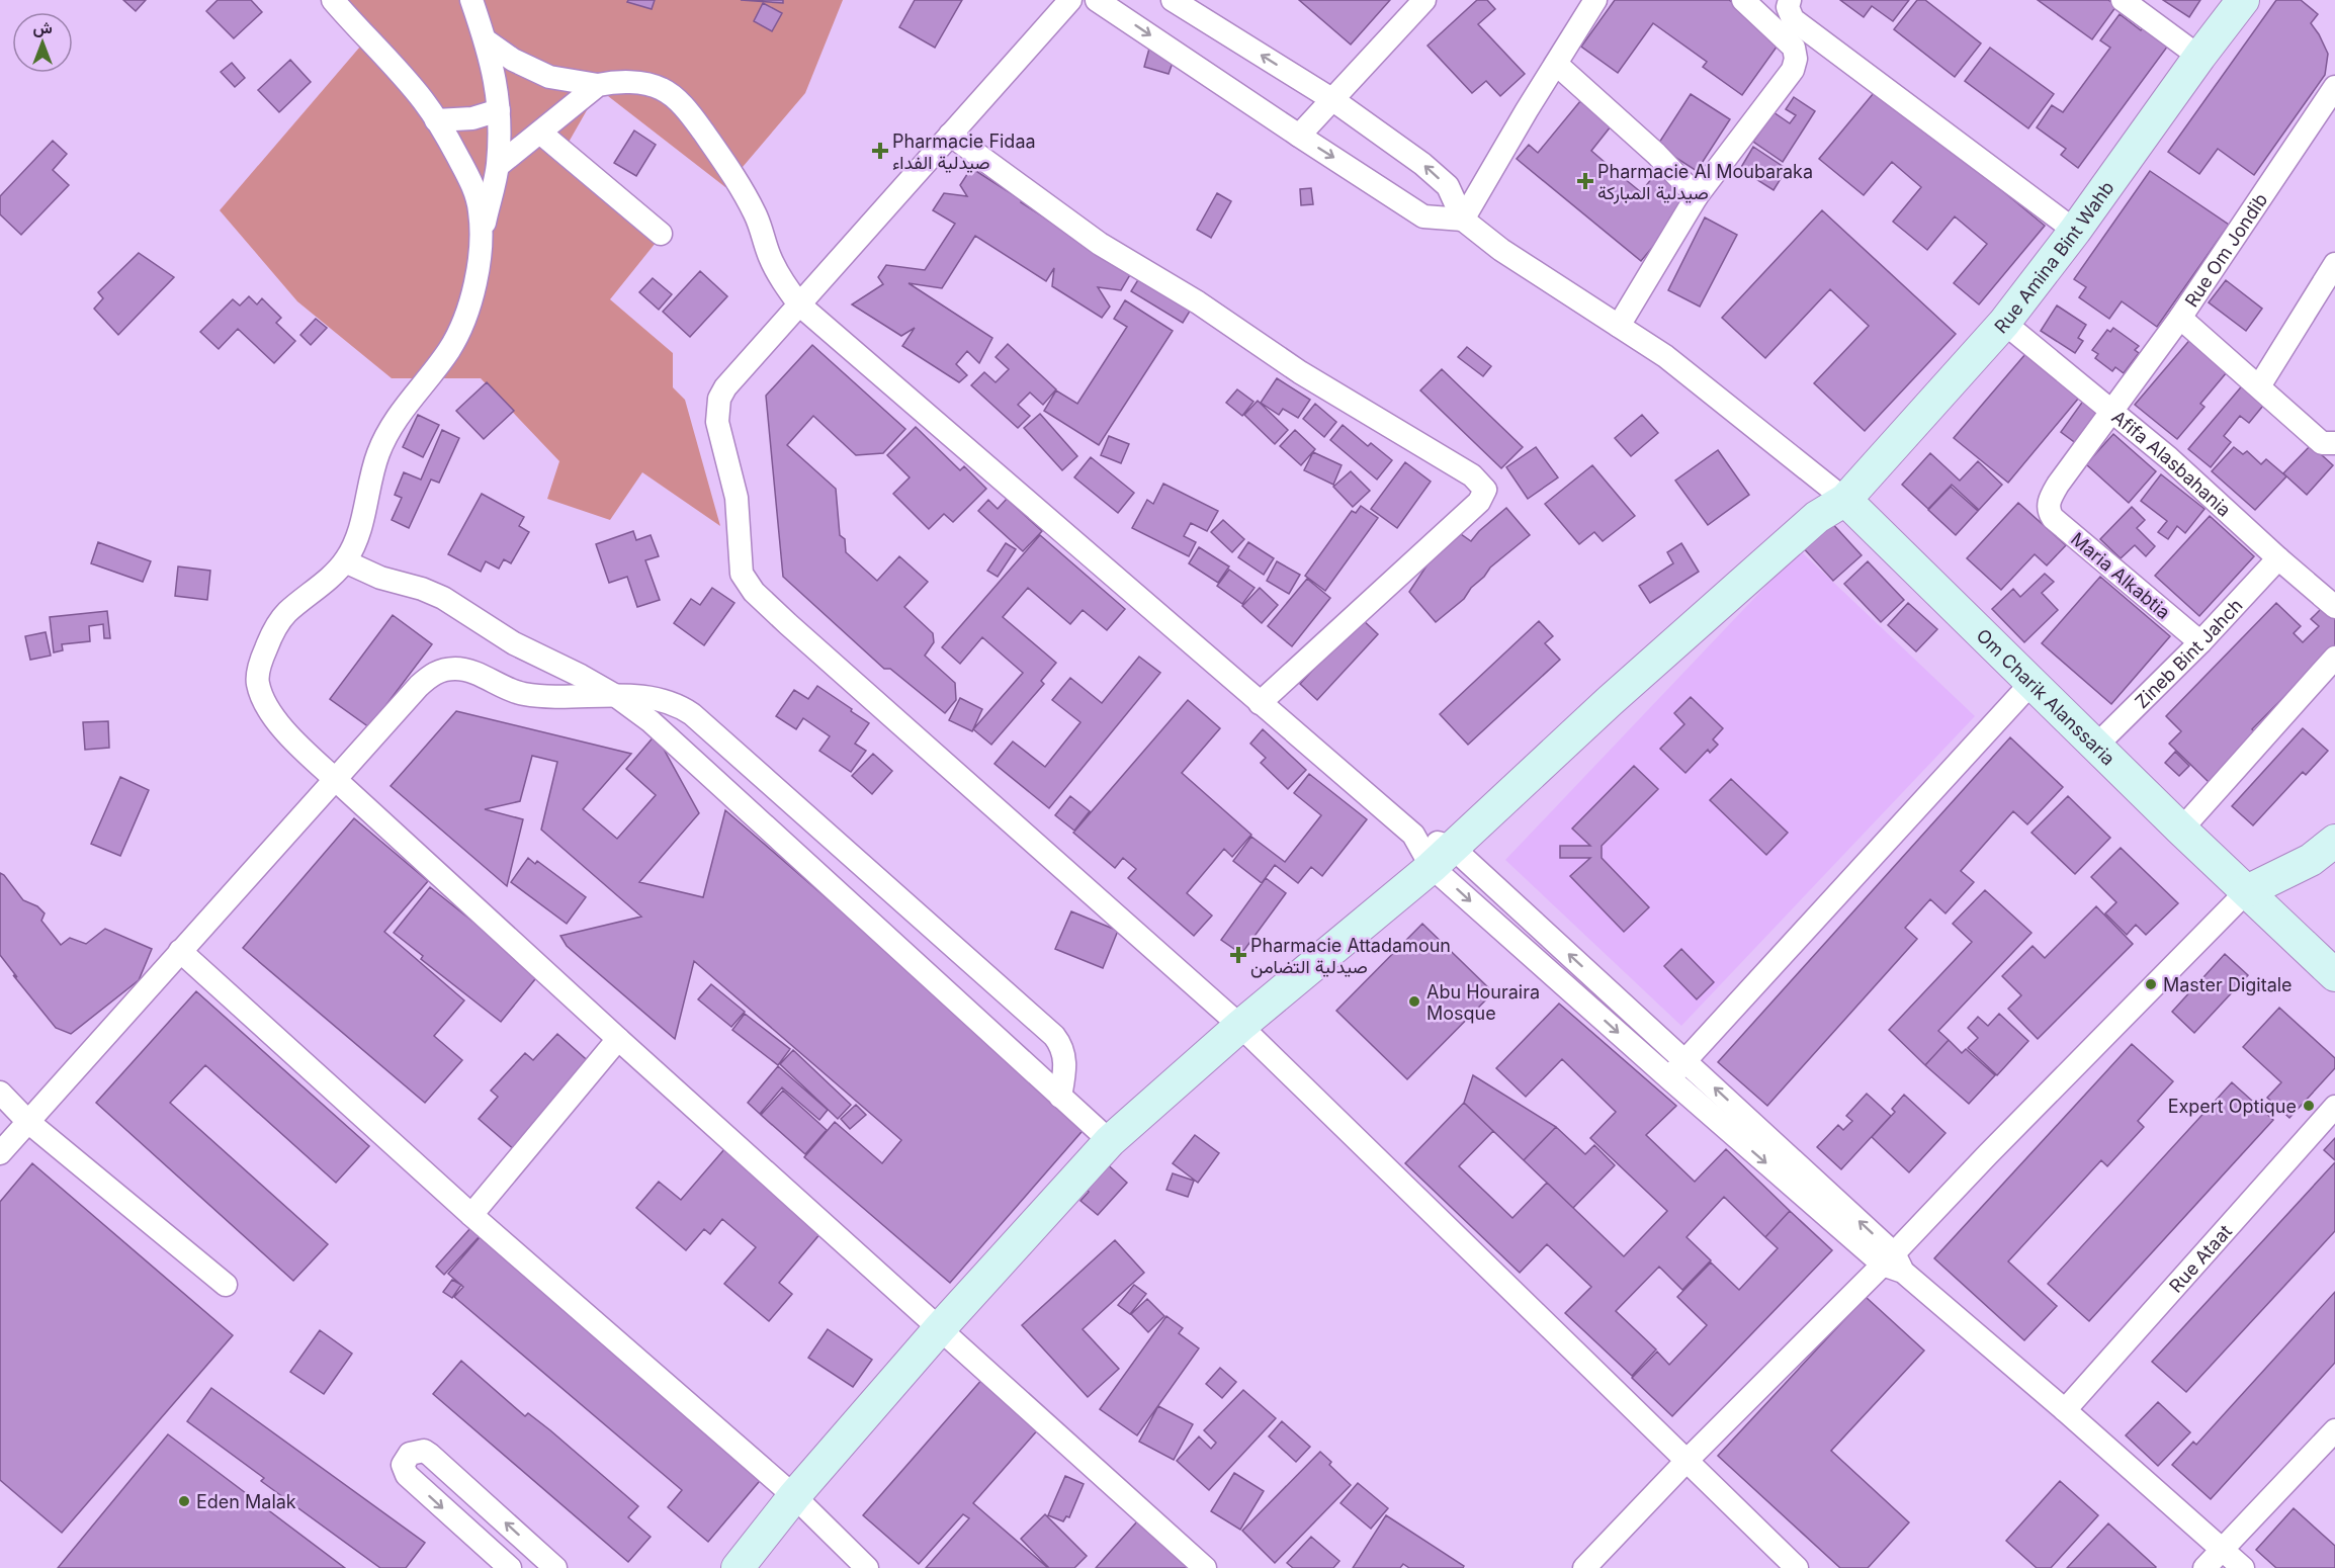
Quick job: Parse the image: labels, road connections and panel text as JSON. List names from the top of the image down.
{
  "streets": {
    "street": [
      "Rue Om Jondib",
      "Rue Amina Bint Wahb",
      "Afifa Alasbahania",
      "Maria Alkabtia",
      "Zineb Bint Jahch",
      "Om Charik Alanssaria",
      "Rue Ataat"
    ]
  },
  "crossings": [
    ["Rue Om Jondib", "Afifa Alasbahania"],
    ["Rue Om Jondib", "Maria Alkabtia"],
    ["Rue Amina Bint Wahb", "Afifa Alasbahania"],
    ["Rue Amina Bint Wahb", "Om Charik Alanssaria"],
    ["Afifa Alasbahania", "Zineb Bint Jahch"],
    ["Maria Alkabtia", "Zineb Bint Jahch"],
    ["Zineb Bint Jahch", "Om Charik Alanssaria"]
  ],
  "places": {
    "health": ["Pharmacie Fidaa صيدلية الفداء", "Pharmacie Al Moubaraka صيدلية المباركة", "Pharmacie Attadamoun صيدلية التضامن"],
    "other": [
      "Master Digitale",
      "Abu Houraira Mosque",
      "Expert Optique",
      "Eden Malak"
    ]
  },
  "north": "top"
}
